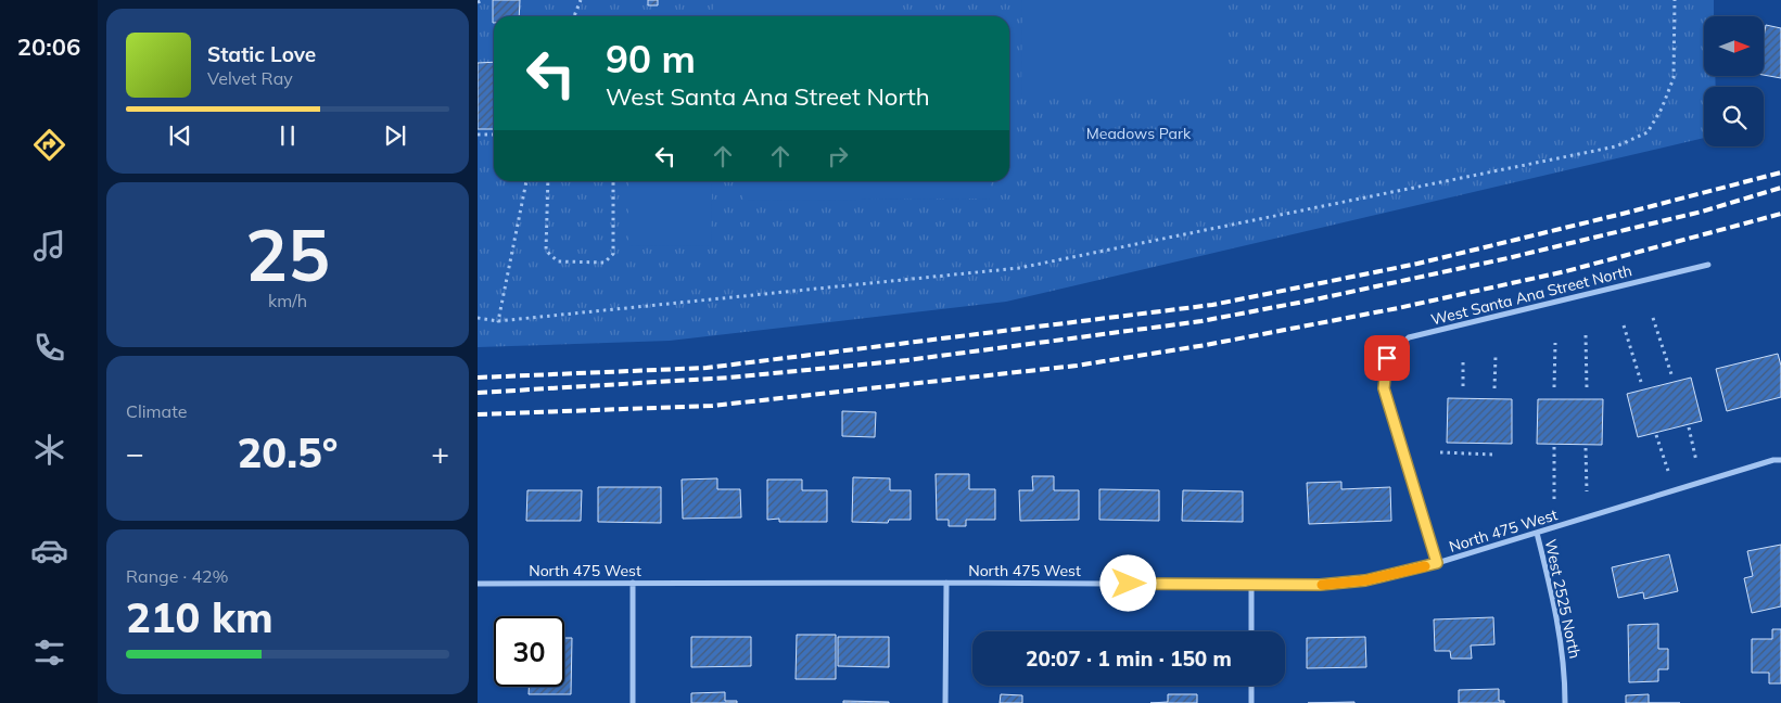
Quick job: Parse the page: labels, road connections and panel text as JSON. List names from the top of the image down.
{
  "streets": {
    "street": ["West Santa Ana Street North", "North 475 West", "West 2525 North"]
  },
  "crossings": [
    ["West Santa Ana Street North", "North 475 West"],
    ["North 475 West", "West 2525 North"]
  ],
  "parks": ["Meadows Park"],
  "north": "right",
  "page": {
    "tabs": "20:06",
    "turn": ["90 m", "West Santa Ana Street North"],
    "song": ["Static Love", "Velvet Ray"],
    "tile": [
      ["25", "km/h"],
      "Climate",
      ["Range · 42%", "210 km"]
    ],
    "heat": ["−", "20.5°", "+"],
    "limit": "30",
    "trip": "20:07 · 1 min · 150 m"
  }
}
